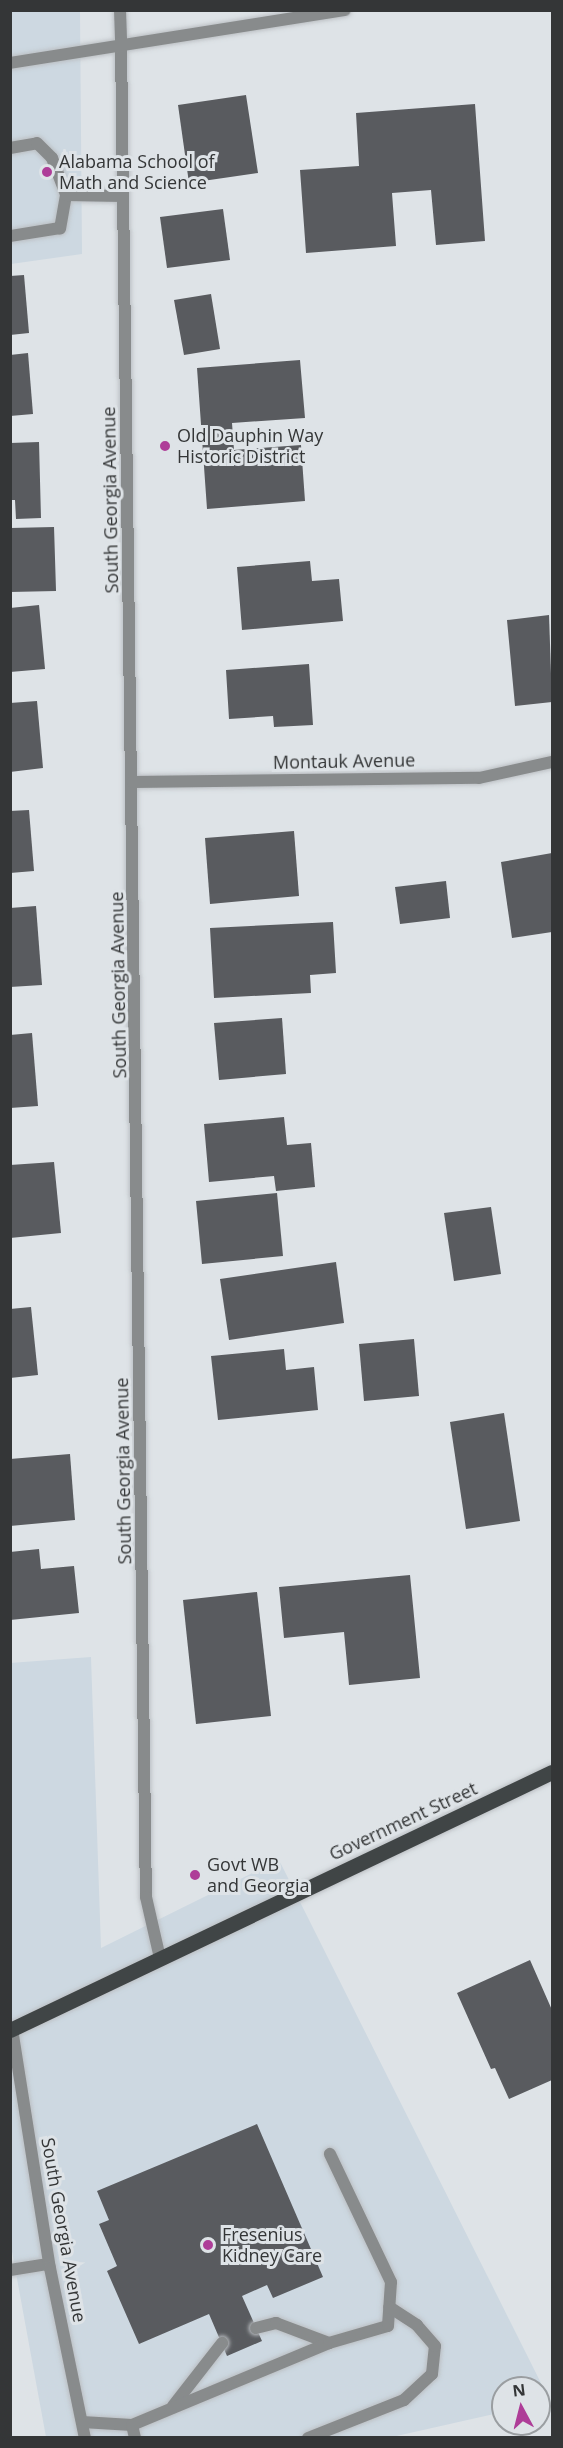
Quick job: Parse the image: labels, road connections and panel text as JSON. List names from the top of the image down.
{
  "streets": {
    "main road": ["Government Street"],
    "street": ["South Georgia Avenue", "Montauk Avenue"]
  },
  "crossings": [
    ["South Georgia Avenue", "Montauk Avenue"],
    ["South Georgia Avenue", "Government Street"]
  ],
  "places": [
    "Alabama School of Math and Science",
    "Old Dauphin Way Historic District",
    "Govt WB and Georgia",
    "Fresenius Kidney Care"
  ],
  "north": "top"
}
